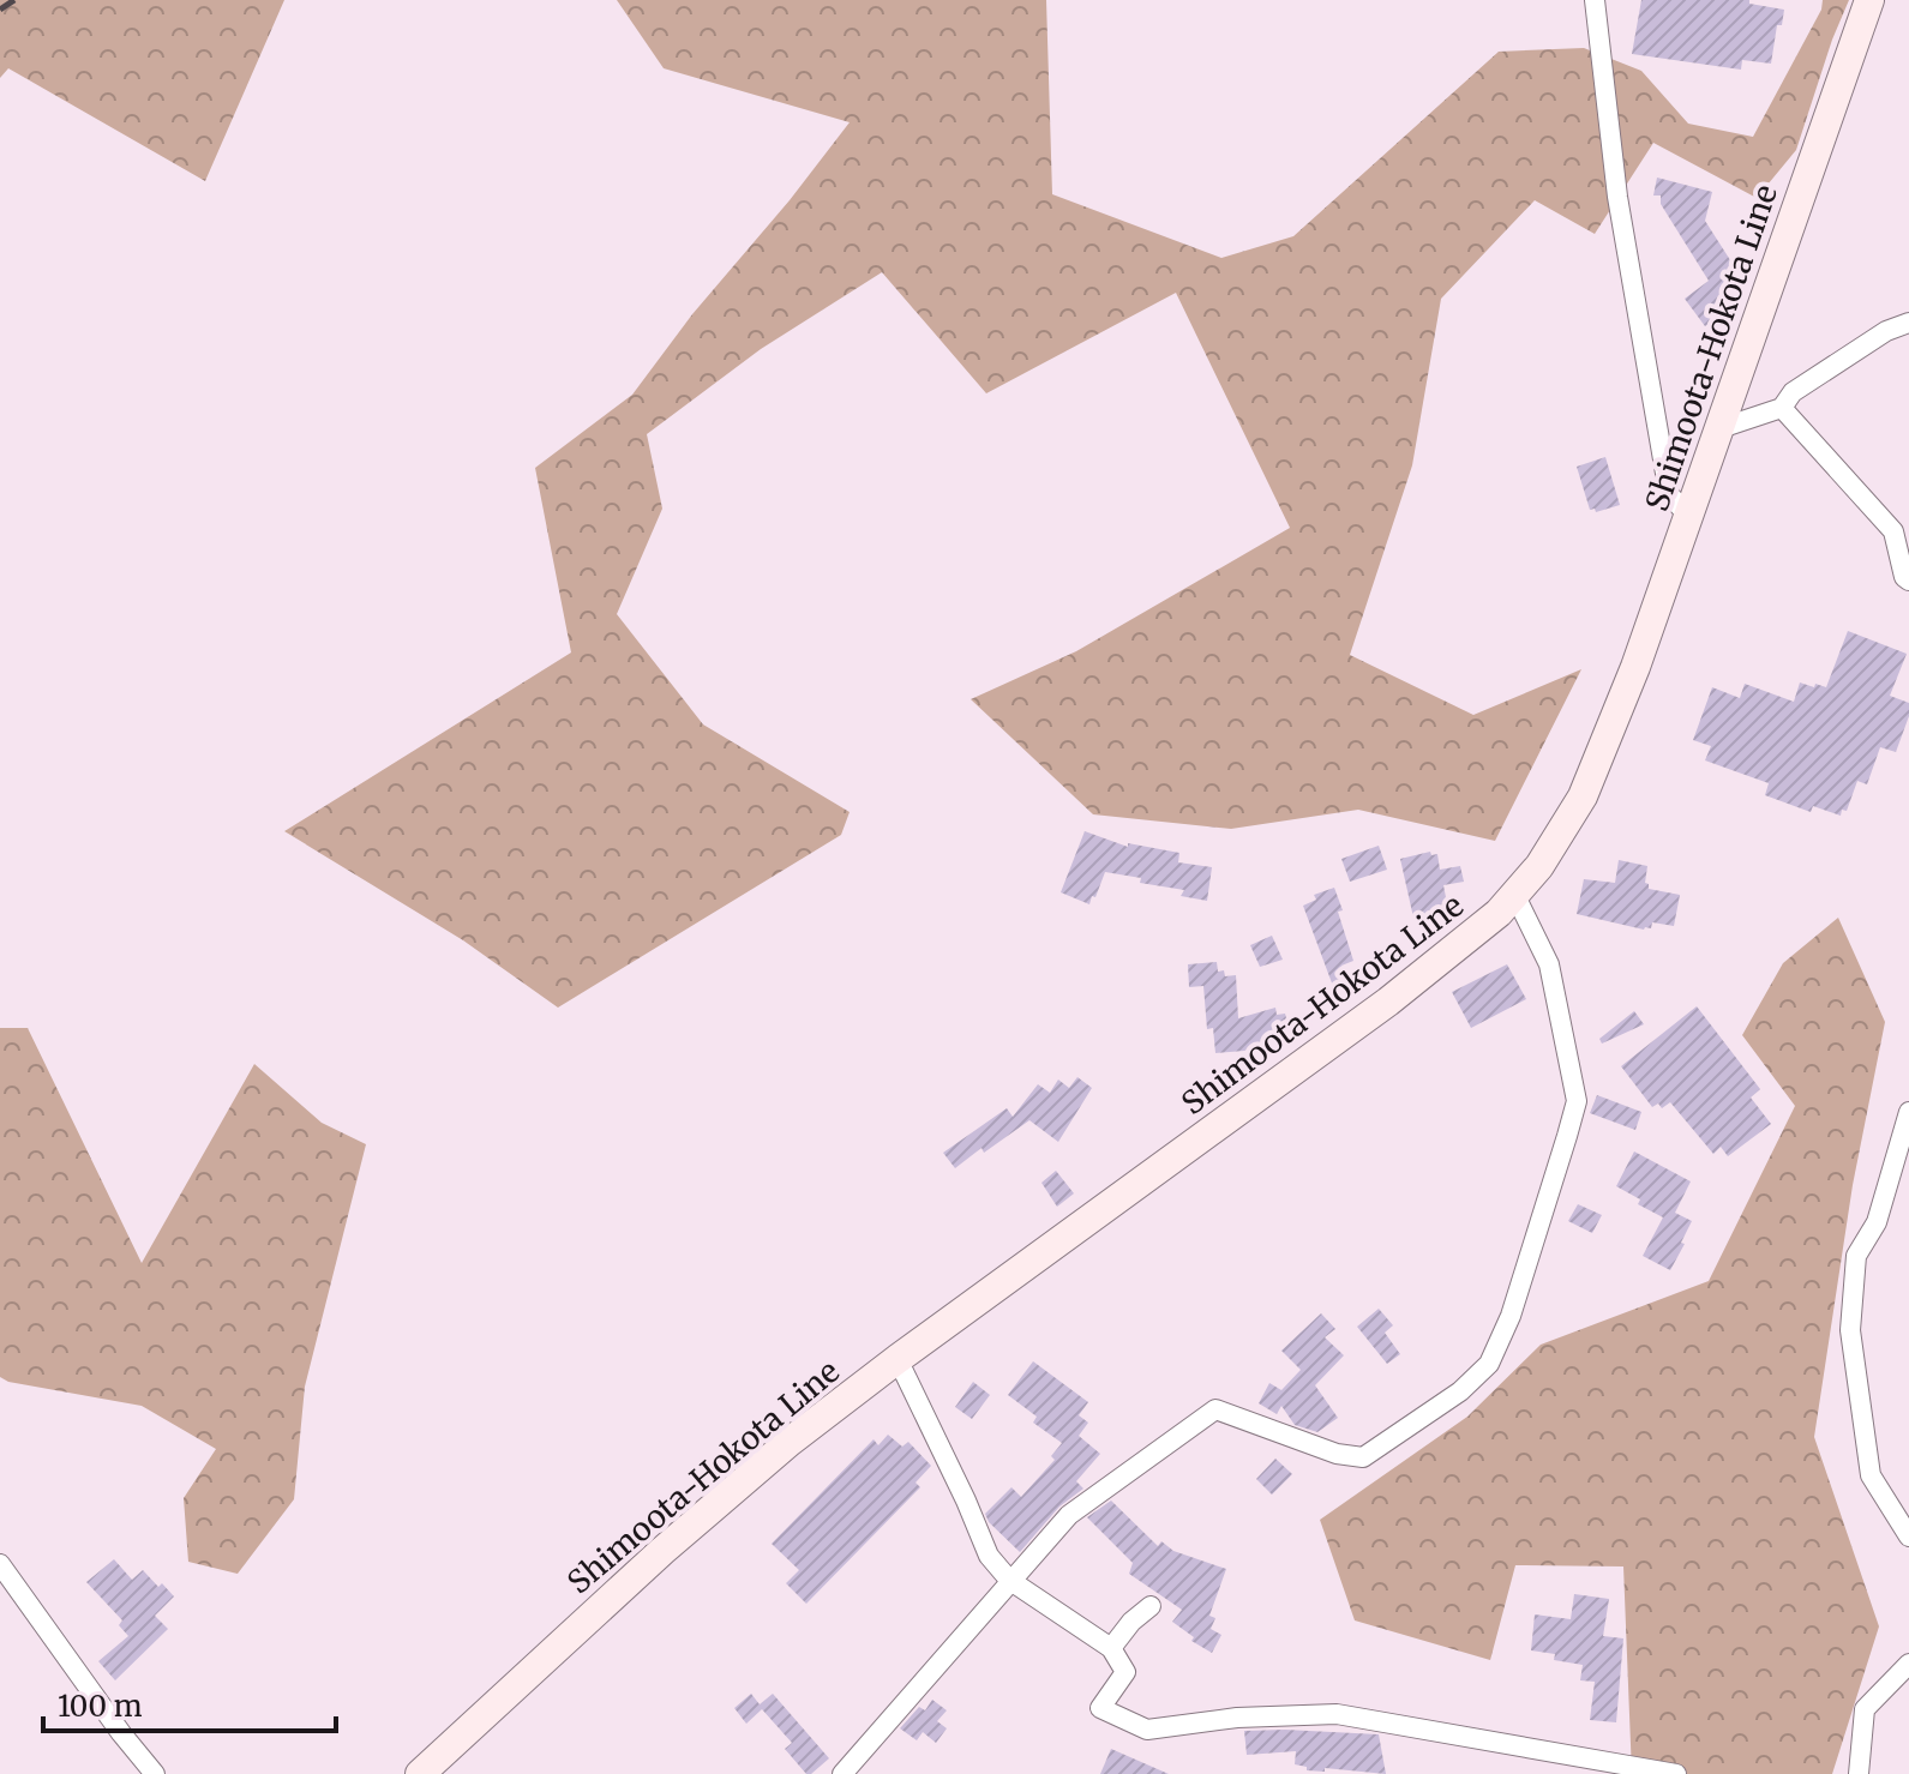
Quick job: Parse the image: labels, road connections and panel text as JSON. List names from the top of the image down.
{
  "streets": {
    "main road": ["Shimoota-Hokota Line"]
  },
  "scale_bar": "100 m"
}
